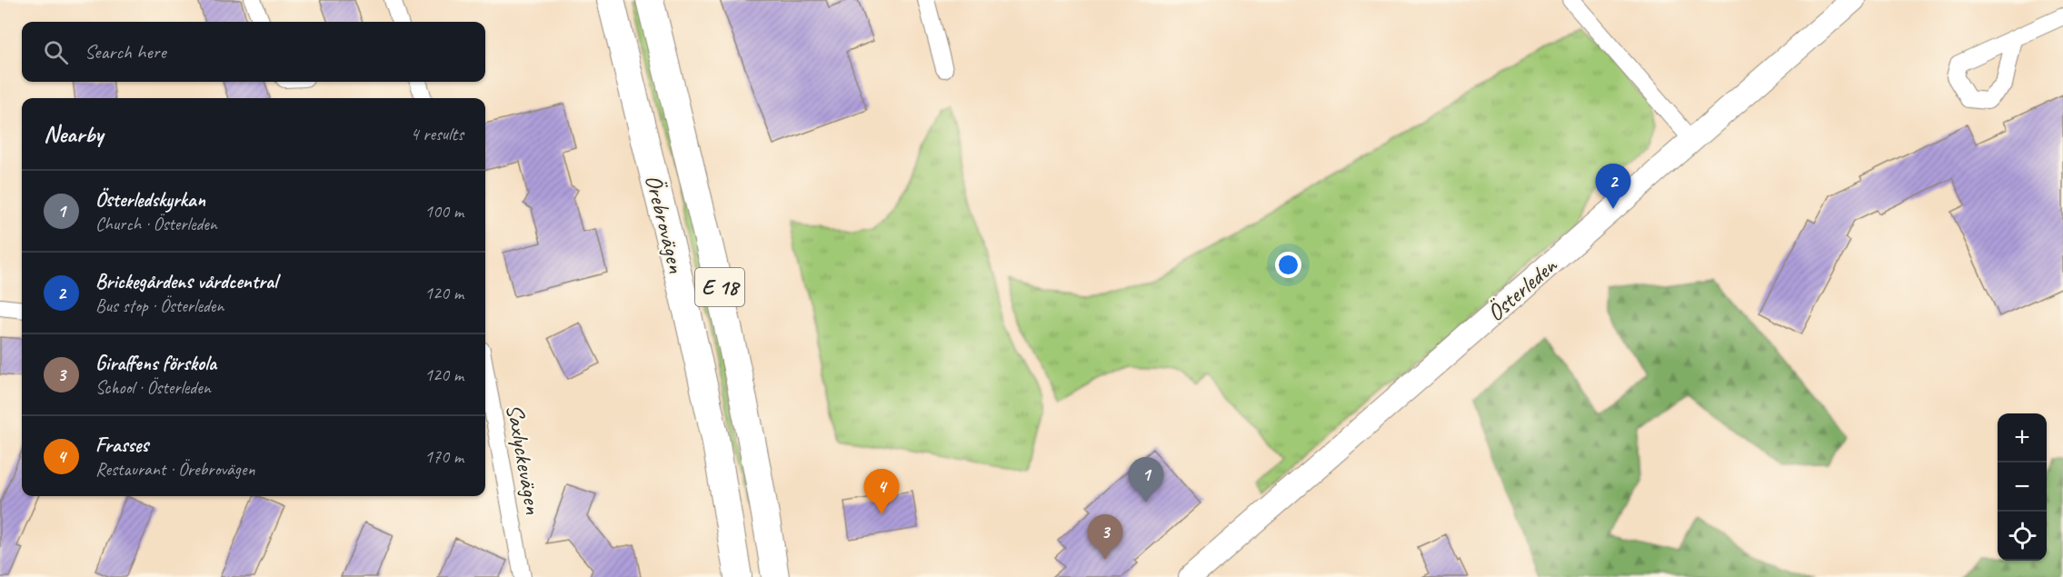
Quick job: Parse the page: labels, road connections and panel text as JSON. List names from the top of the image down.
{
  "streets": {
    "highway": ["Örebrovägen", "E 18"],
    "main road": ["Österleden"],
    "street": ["Saxlyckevägen"]
  },
  "page": {
    "search": "Search here",
    "heading": ["Nearby", "4 results"],
    "pins": [
      "2",
      "1",
      "4",
      "3"
    ],
    "list": [
      {
        "mark": "1",
        "name": "Österledskyrkan",
        "note": "Church · Österleden",
        "value": "100 m"
      },
      {
        "mark": "2",
        "name": "Brickegårdens vårdcentral",
        "note": "Bus stop · Österleden",
        "value": "120 m"
      },
      {
        "mark": "3",
        "name": "Giraffens förskola",
        "note": "School · Österleden",
        "value": "120 m"
      },
      {
        "mark": "4",
        "name": "Frasses",
        "note": "Restaurant · Örebrovägen",
        "value": "170 m"
      }
    ],
    "map_buttons": ["+", "−"]
  }
}
